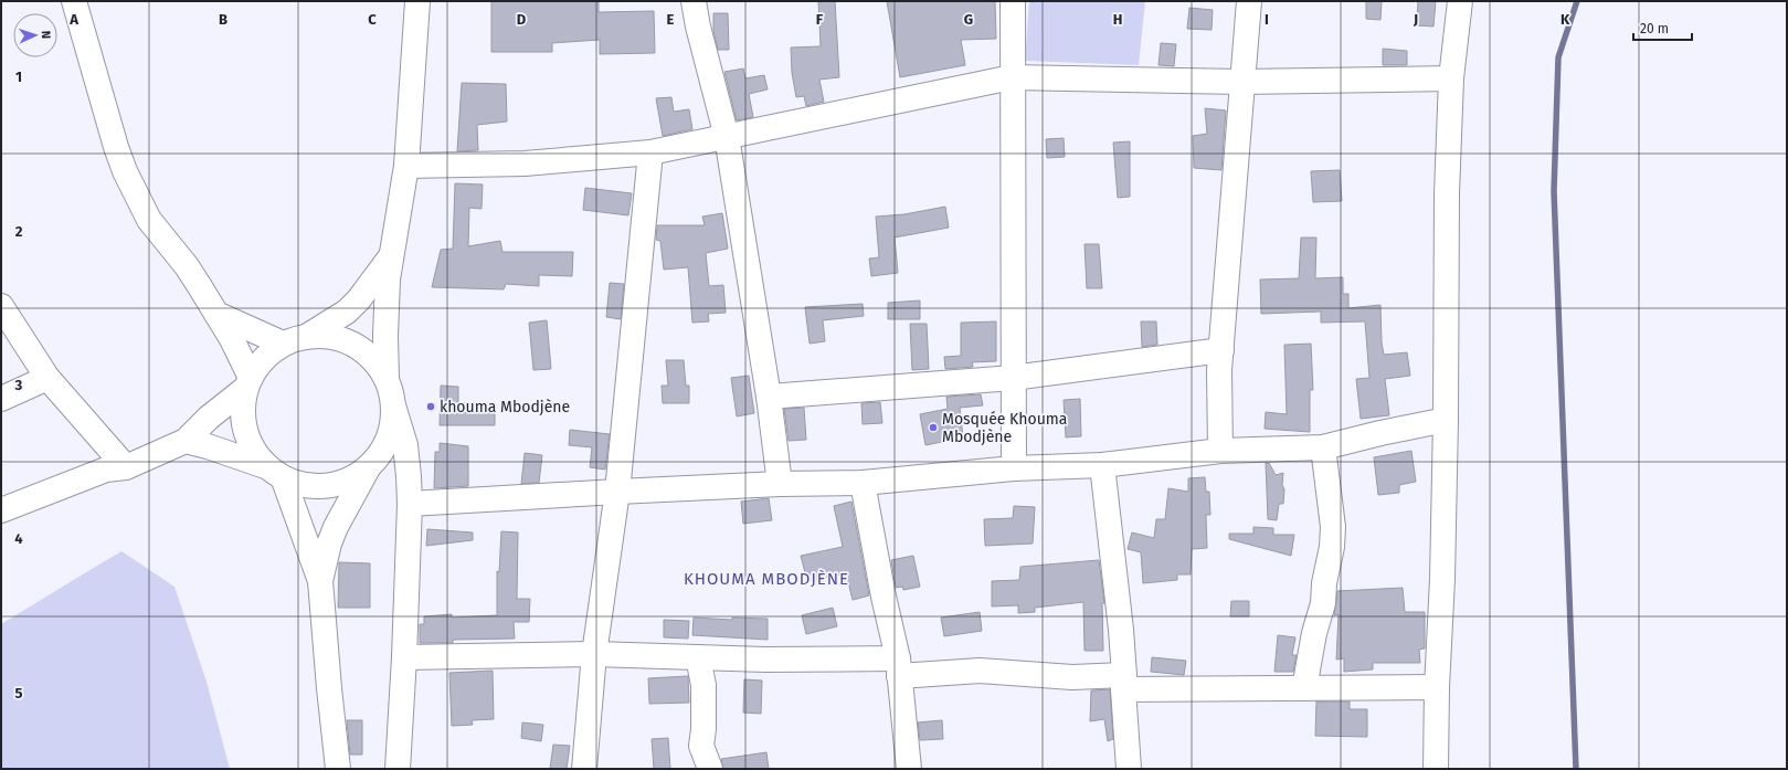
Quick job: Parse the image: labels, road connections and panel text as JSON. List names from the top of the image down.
{
  "districts": ["KHOUMA MBODJÈNE"],
  "places": ["khouma Mbodjène", "Mosquée Khouma Mbodjène"],
  "scale_bar": "20 m",
  "north": "right",
  "grid": {
    "columns": [
      "A",
      "B",
      "C",
      "D",
      "E",
      "F",
      "G",
      "H",
      "I",
      "J",
      "K"
    ],
    "rows": [
      "1",
      "2",
      "3",
      "4",
      "5"
    ]
  }
}
